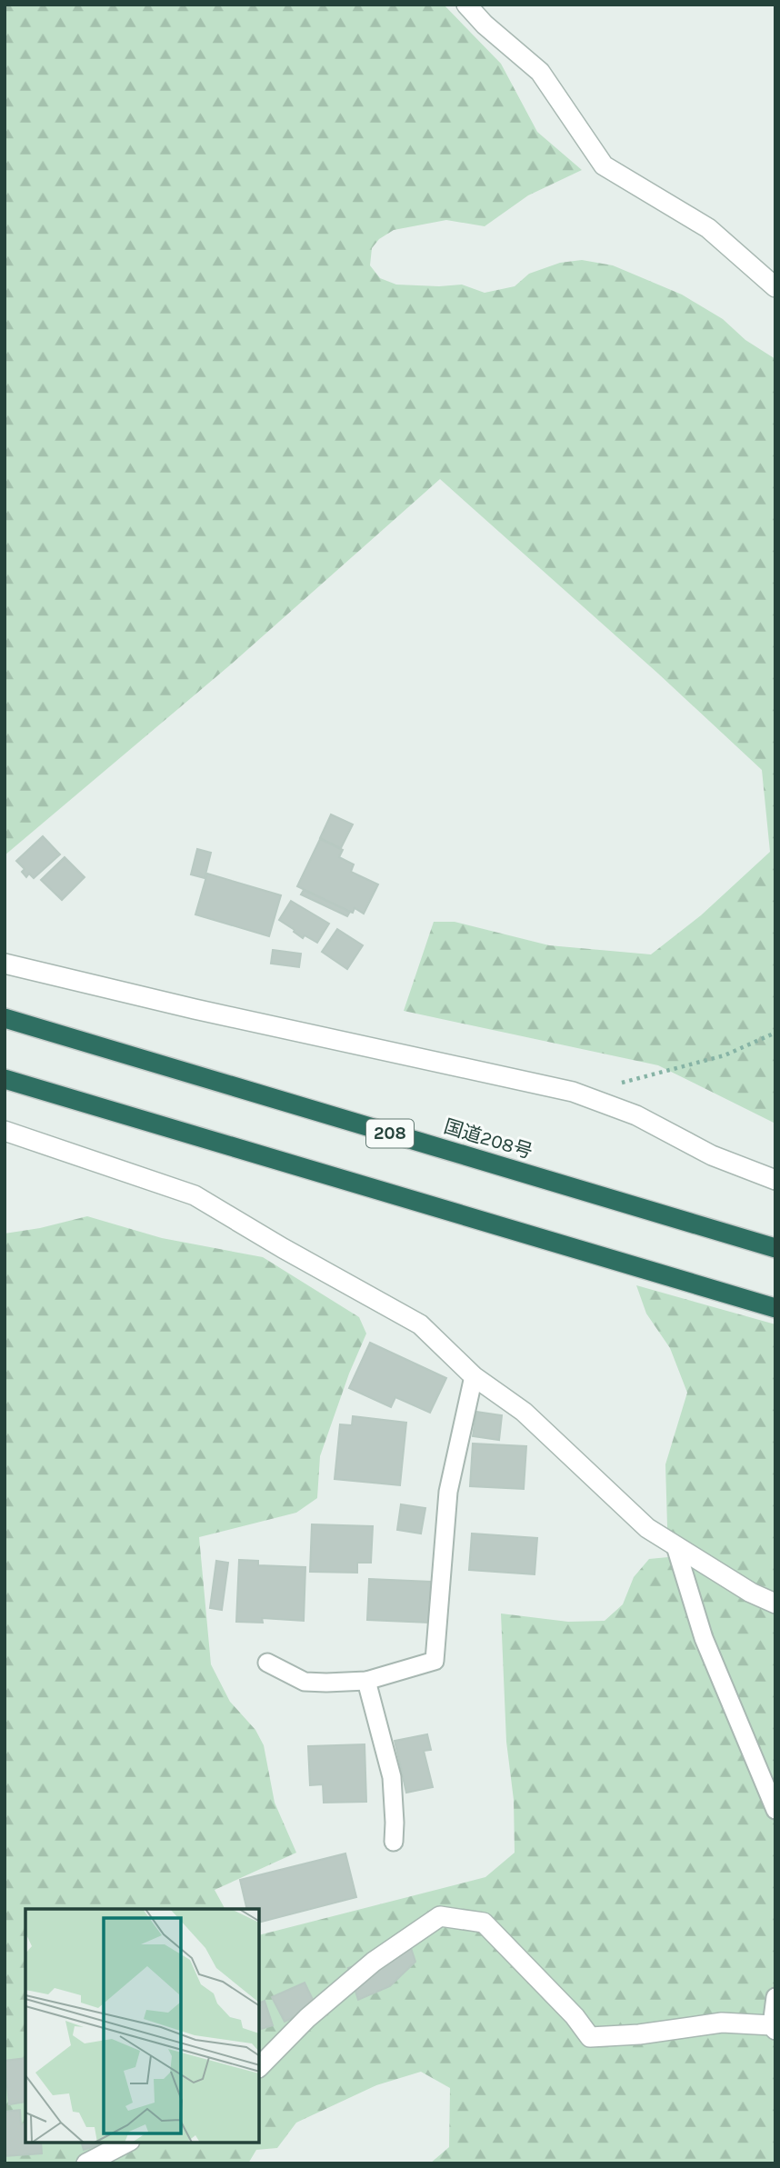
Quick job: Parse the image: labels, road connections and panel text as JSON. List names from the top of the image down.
{
  "streets": {
    "highway": ["208", "国道208号"]
  }
}
